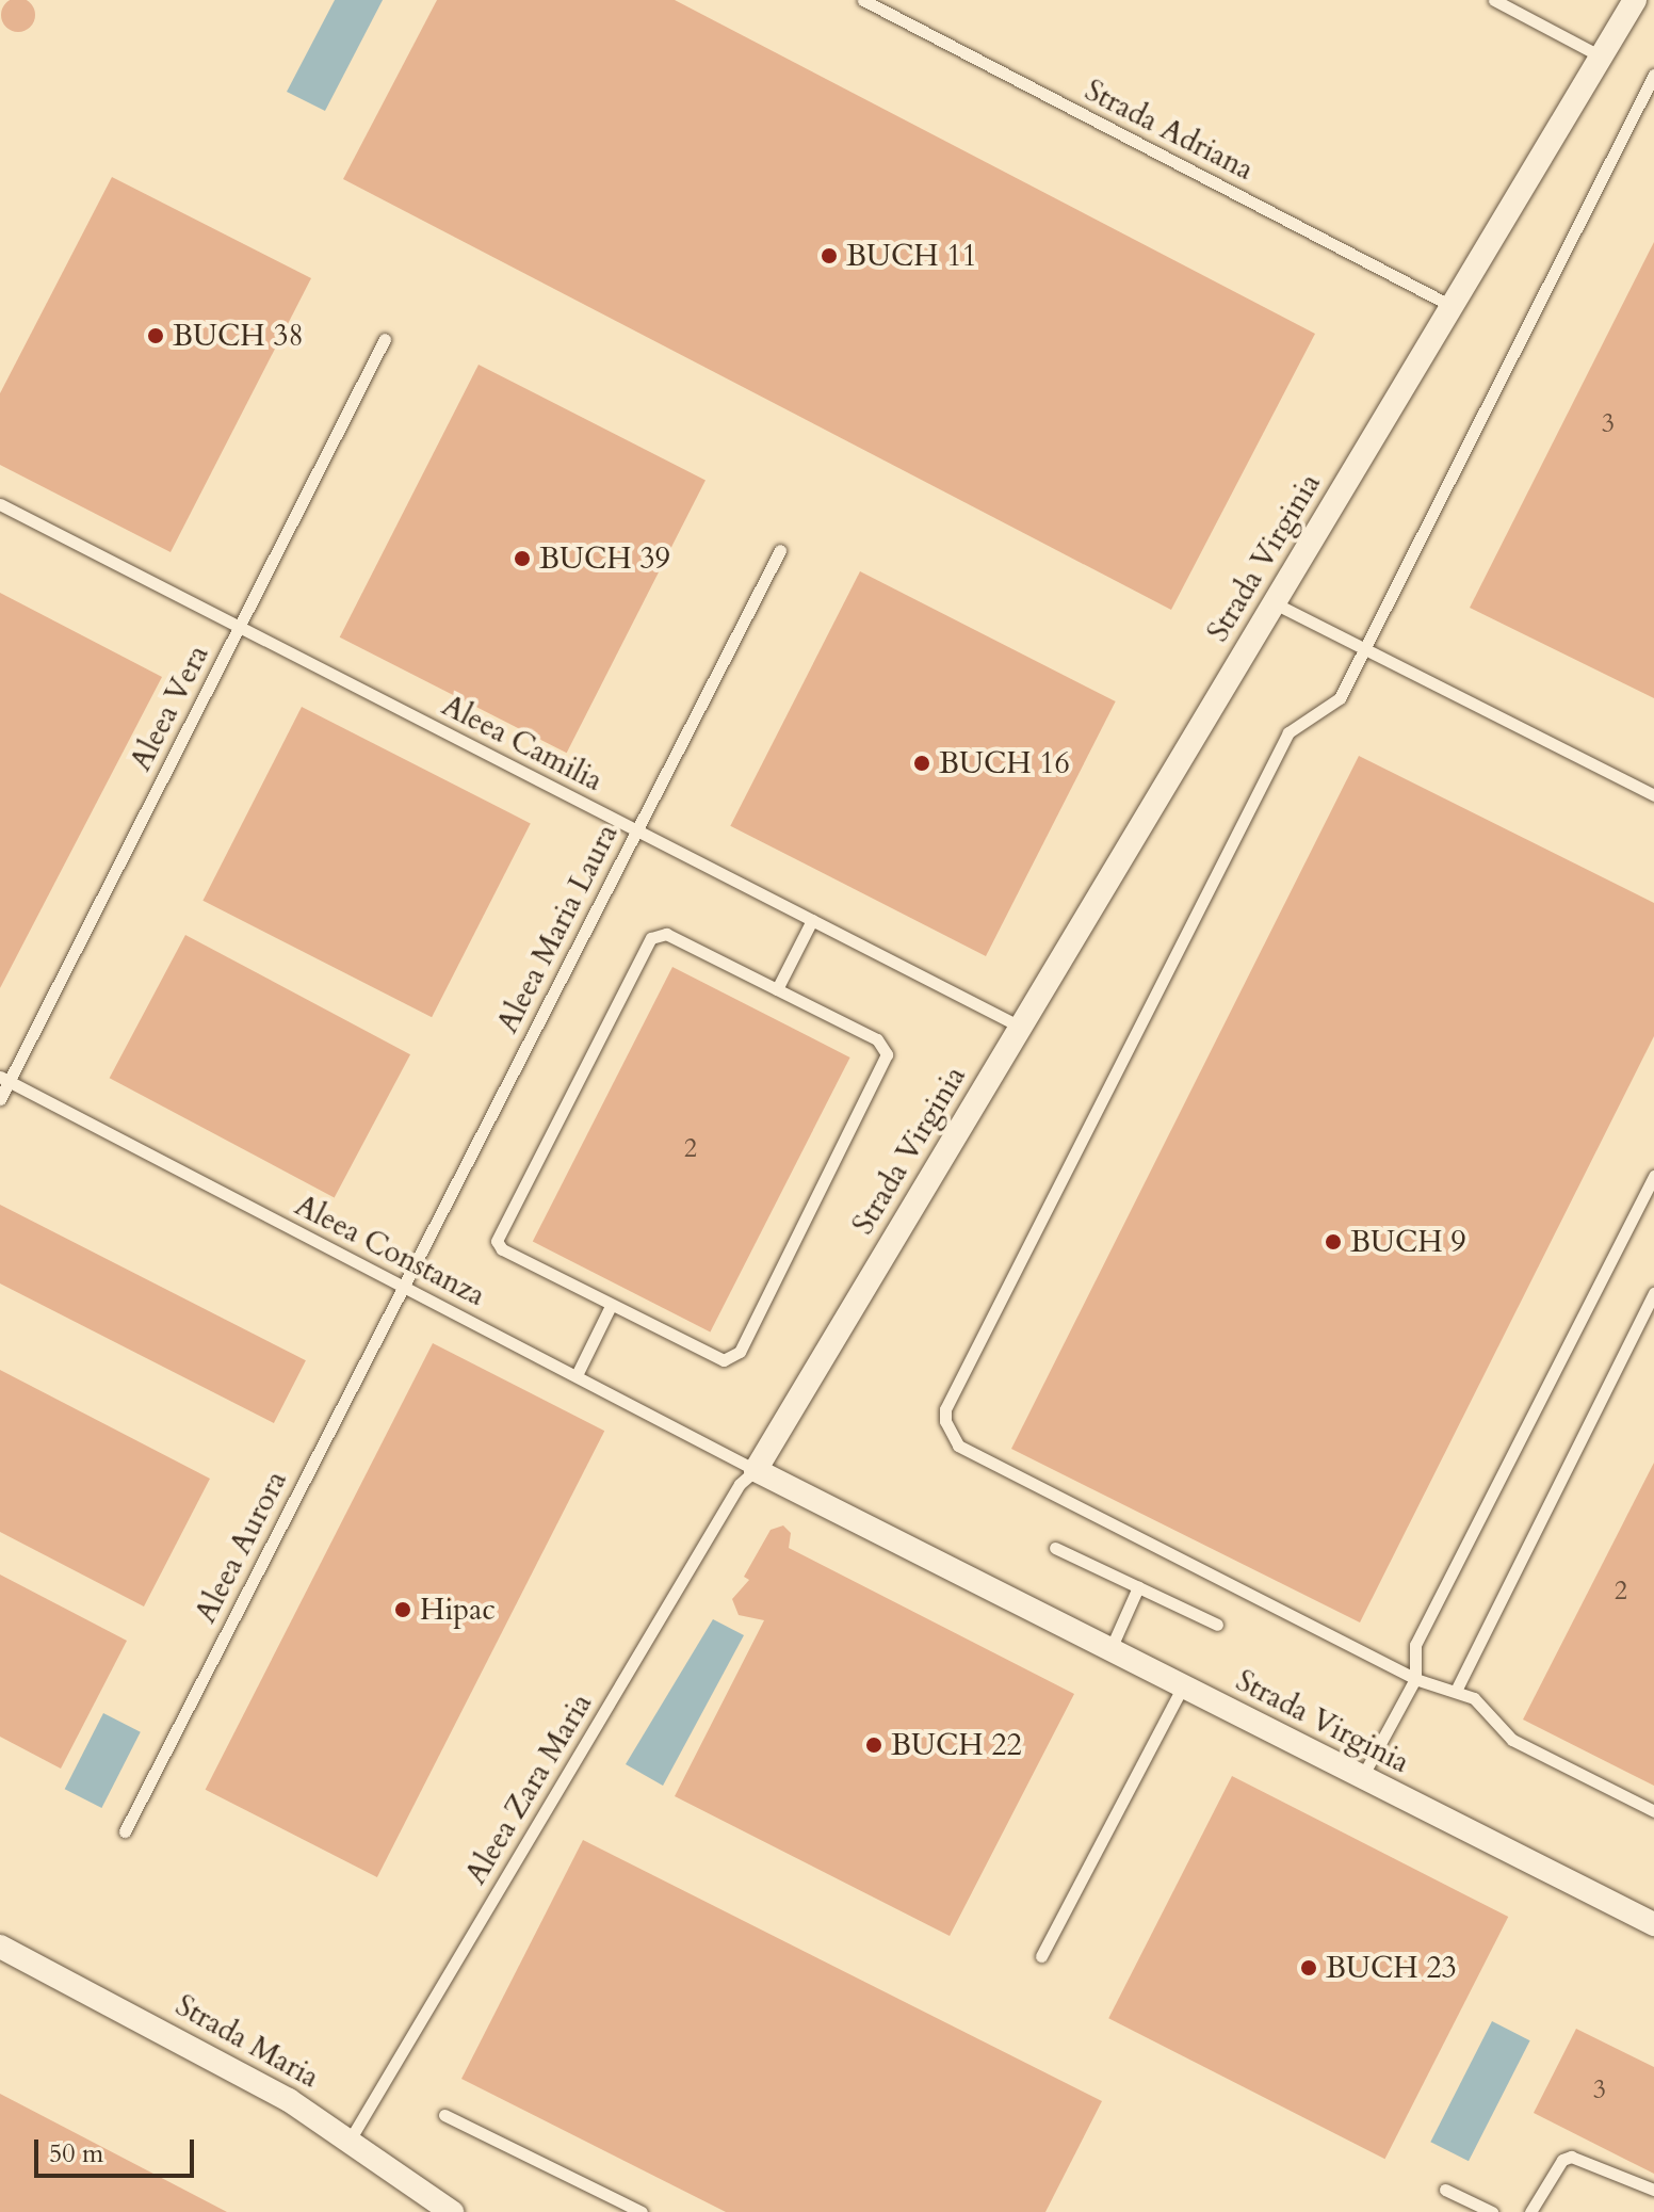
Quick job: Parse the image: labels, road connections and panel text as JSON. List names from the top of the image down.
{
  "streets": {
    "street": ["Strada Virginia", "Strada Maria"],
    "lane": [
      "Strada Adriana",
      "Aleea Vera",
      "Aleea Camilia",
      "Aleea Maria Laura",
      "Aleea Constanza",
      "Aleea Aurora",
      "Aleea Zara Maria"
    ]
  },
  "crossings": [
    ["Strada Adriana", "Strada Virginia"],
    ["Strada Virginia", "Aleea Camilia"],
    ["Strada Virginia", "Aleea Constanza"],
    ["Strada Virginia", "Aleea Zara Maria"],
    ["Aleea Vera", "Aleea Camilia"],
    ["Aleea Vera", "Aleea Constanza"],
    ["Aleea Camilia", "Aleea Maria Laura"],
    ["Aleea Maria Laura", "Aleea Constanza"],
    ["Aleea Maria Laura", "Aleea Aurora"],
    ["Aleea Constanza", "Aleea Aurora"],
    ["Aleea Constanza", "Aleea Zara Maria"],
    ["Aleea Zara Maria", "Strada Maria"]
  ],
  "places": [
    "BUCH 11",
    "BUCH 38",
    "BUCH 39",
    "BUCH 16",
    "BUCH 9",
    "Hipac",
    "BUCH 22",
    "BUCH 23"
  ],
  "house_numbers": [
    "3",
    "2",
    "2",
    "3"
  ],
  "scale_bar": "50 m"
}
